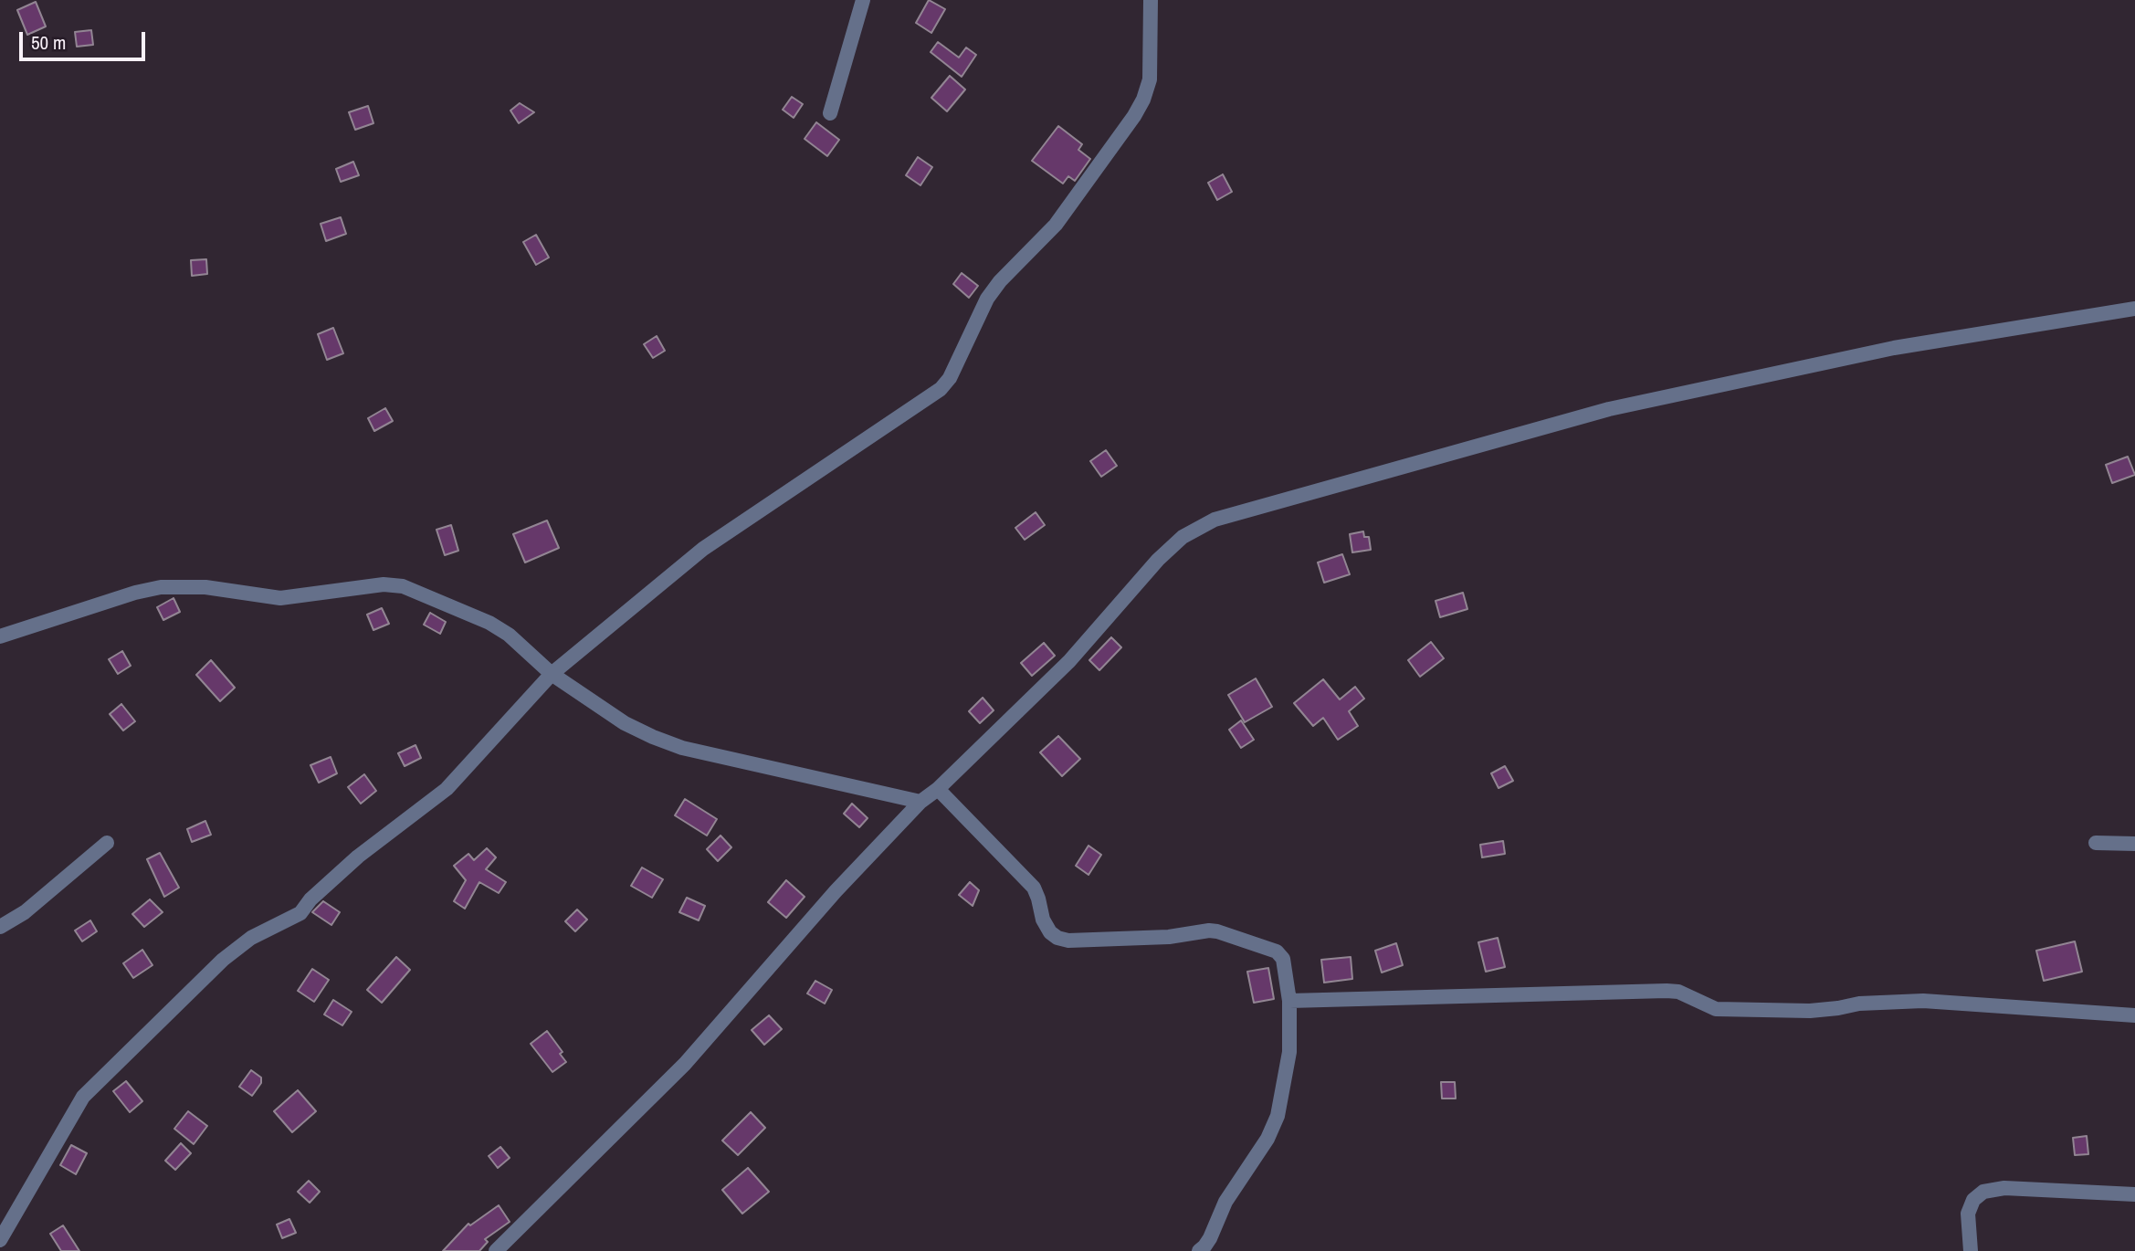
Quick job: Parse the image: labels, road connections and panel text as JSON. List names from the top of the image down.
{
  "scale_bar": "50 m"
}
